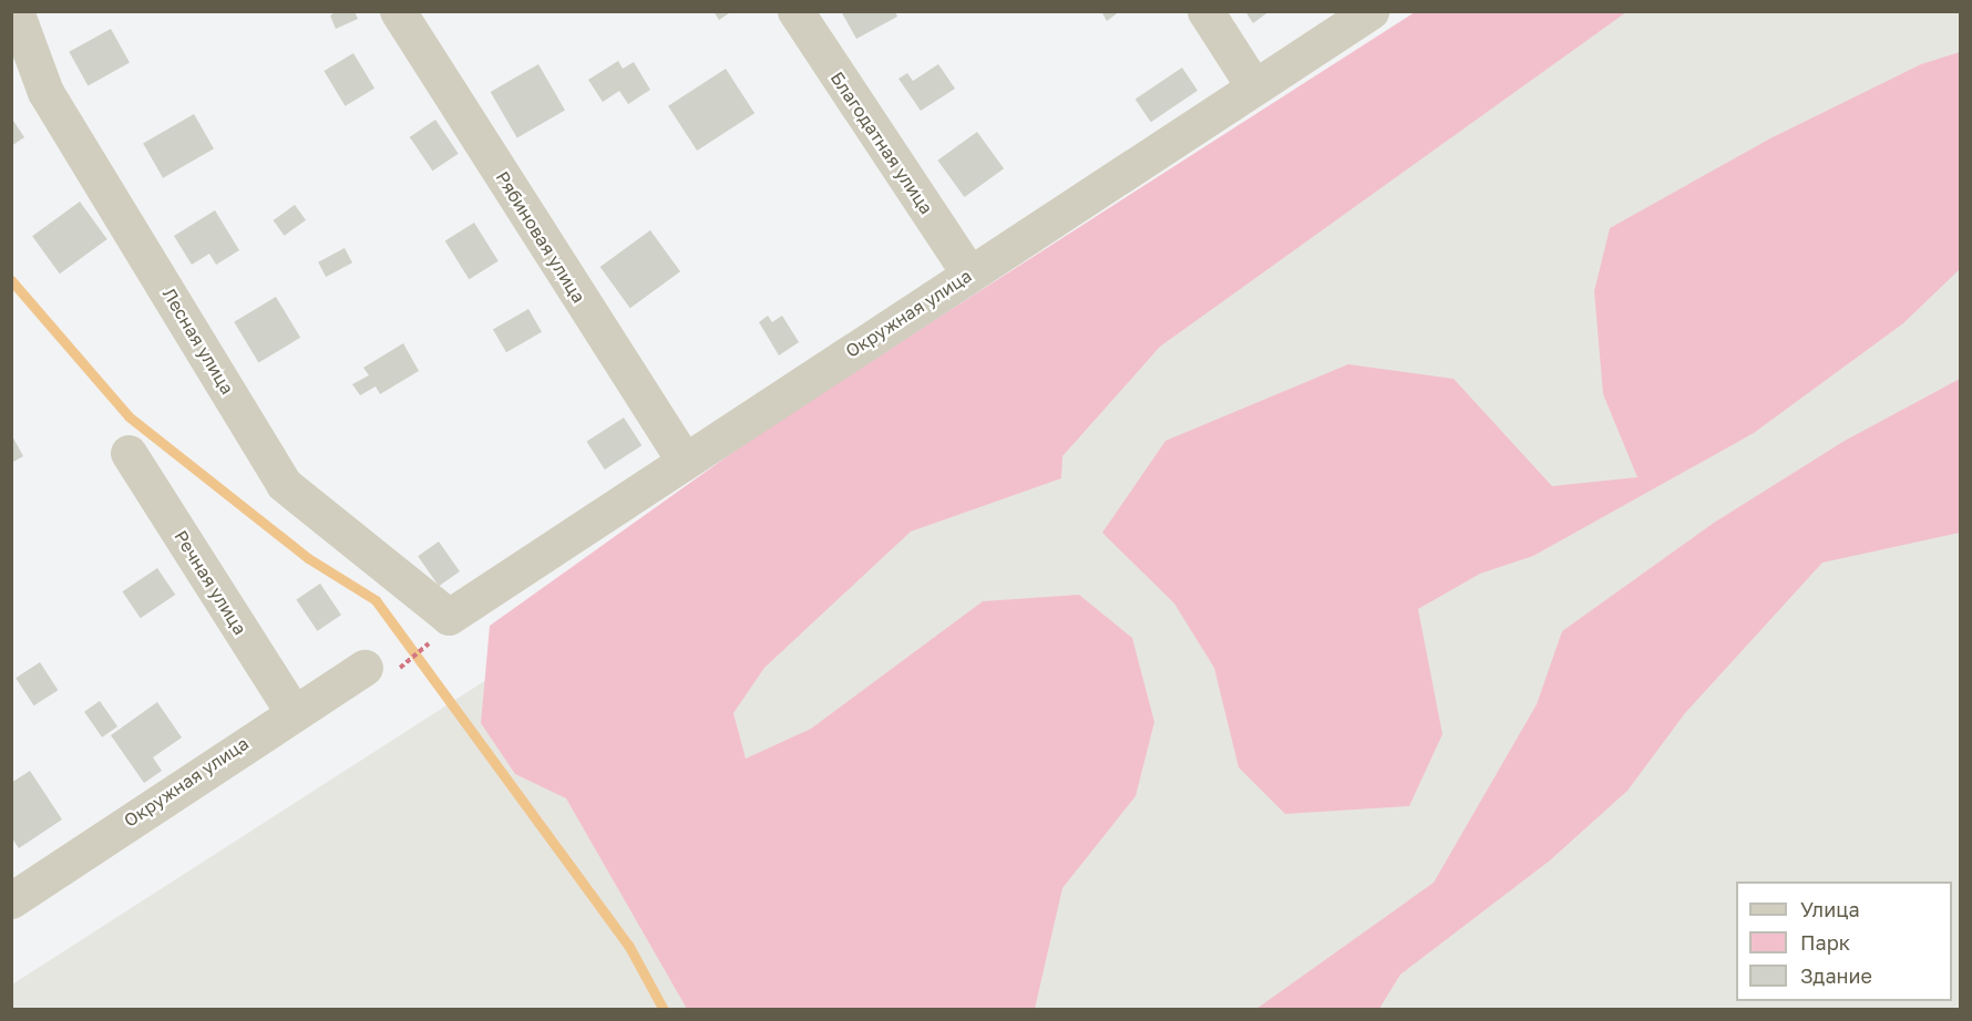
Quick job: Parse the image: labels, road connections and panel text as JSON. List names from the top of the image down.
{
  "streets": {
    "street": [
      "Благодатная улица",
      "Рябиновая улица",
      "Окружная улица",
      "Лесная улица",
      "Речная улица"
    ]
  },
  "crossings": [
    ["Благодатная улица", "Окружная улица"],
    ["Рябиновая улица", "Окружная улица"],
    ["Окружная улица", "Лесная улица"],
    ["Окружная улица", "Речная улица"]
  ],
  "legend": ["Улица", "Парк", "Здание"]
}
